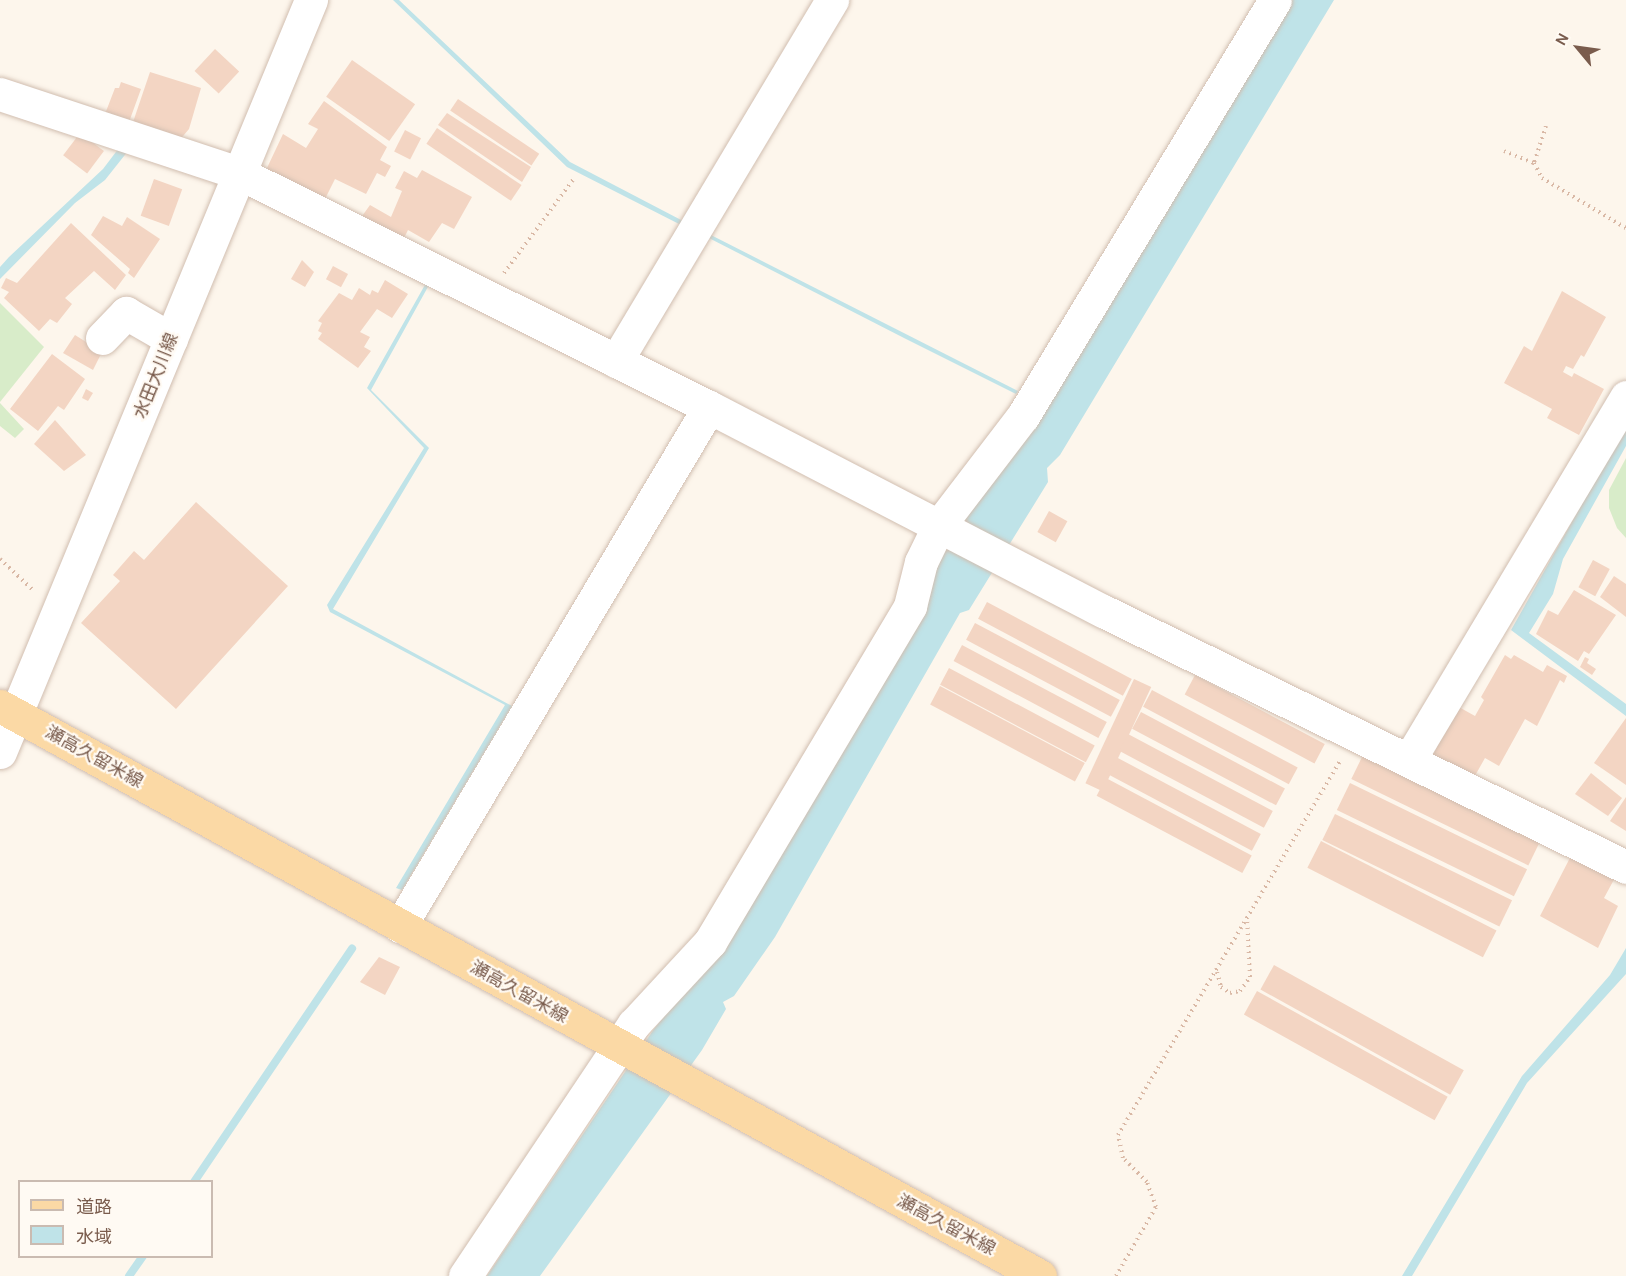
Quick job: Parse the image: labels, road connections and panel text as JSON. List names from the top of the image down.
{
  "streets": {
    "main road": ["瀬高久留米線"],
    "street": ["水田大川線"]
  },
  "crossings": [
    ["水田大川線", "瀬高久留米線"]
  ],
  "legend": ["道路", "水域"],
  "north": "top left"
}
